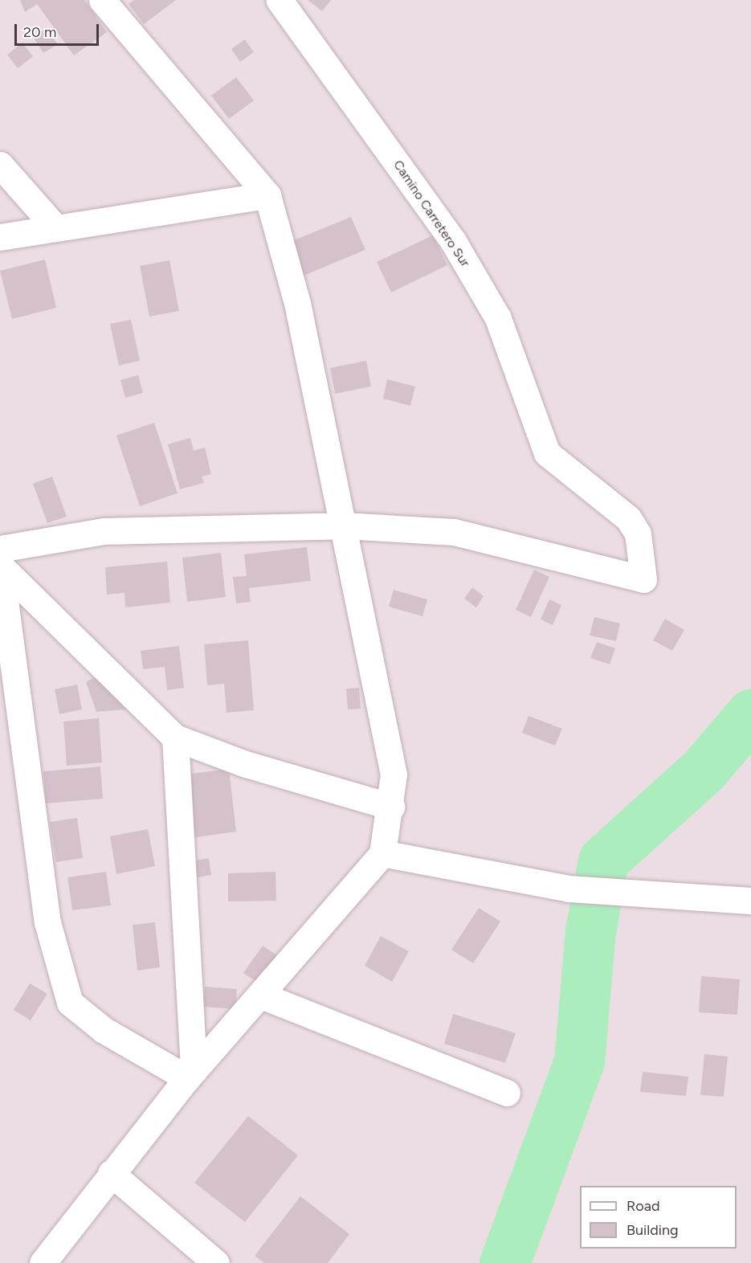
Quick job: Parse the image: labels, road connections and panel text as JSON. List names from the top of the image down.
{
  "streets": {
    "street": ["Camino Carretero Sur"]
  },
  "legend": ["Road", "Building"],
  "scale_bar": "20 m"
}
